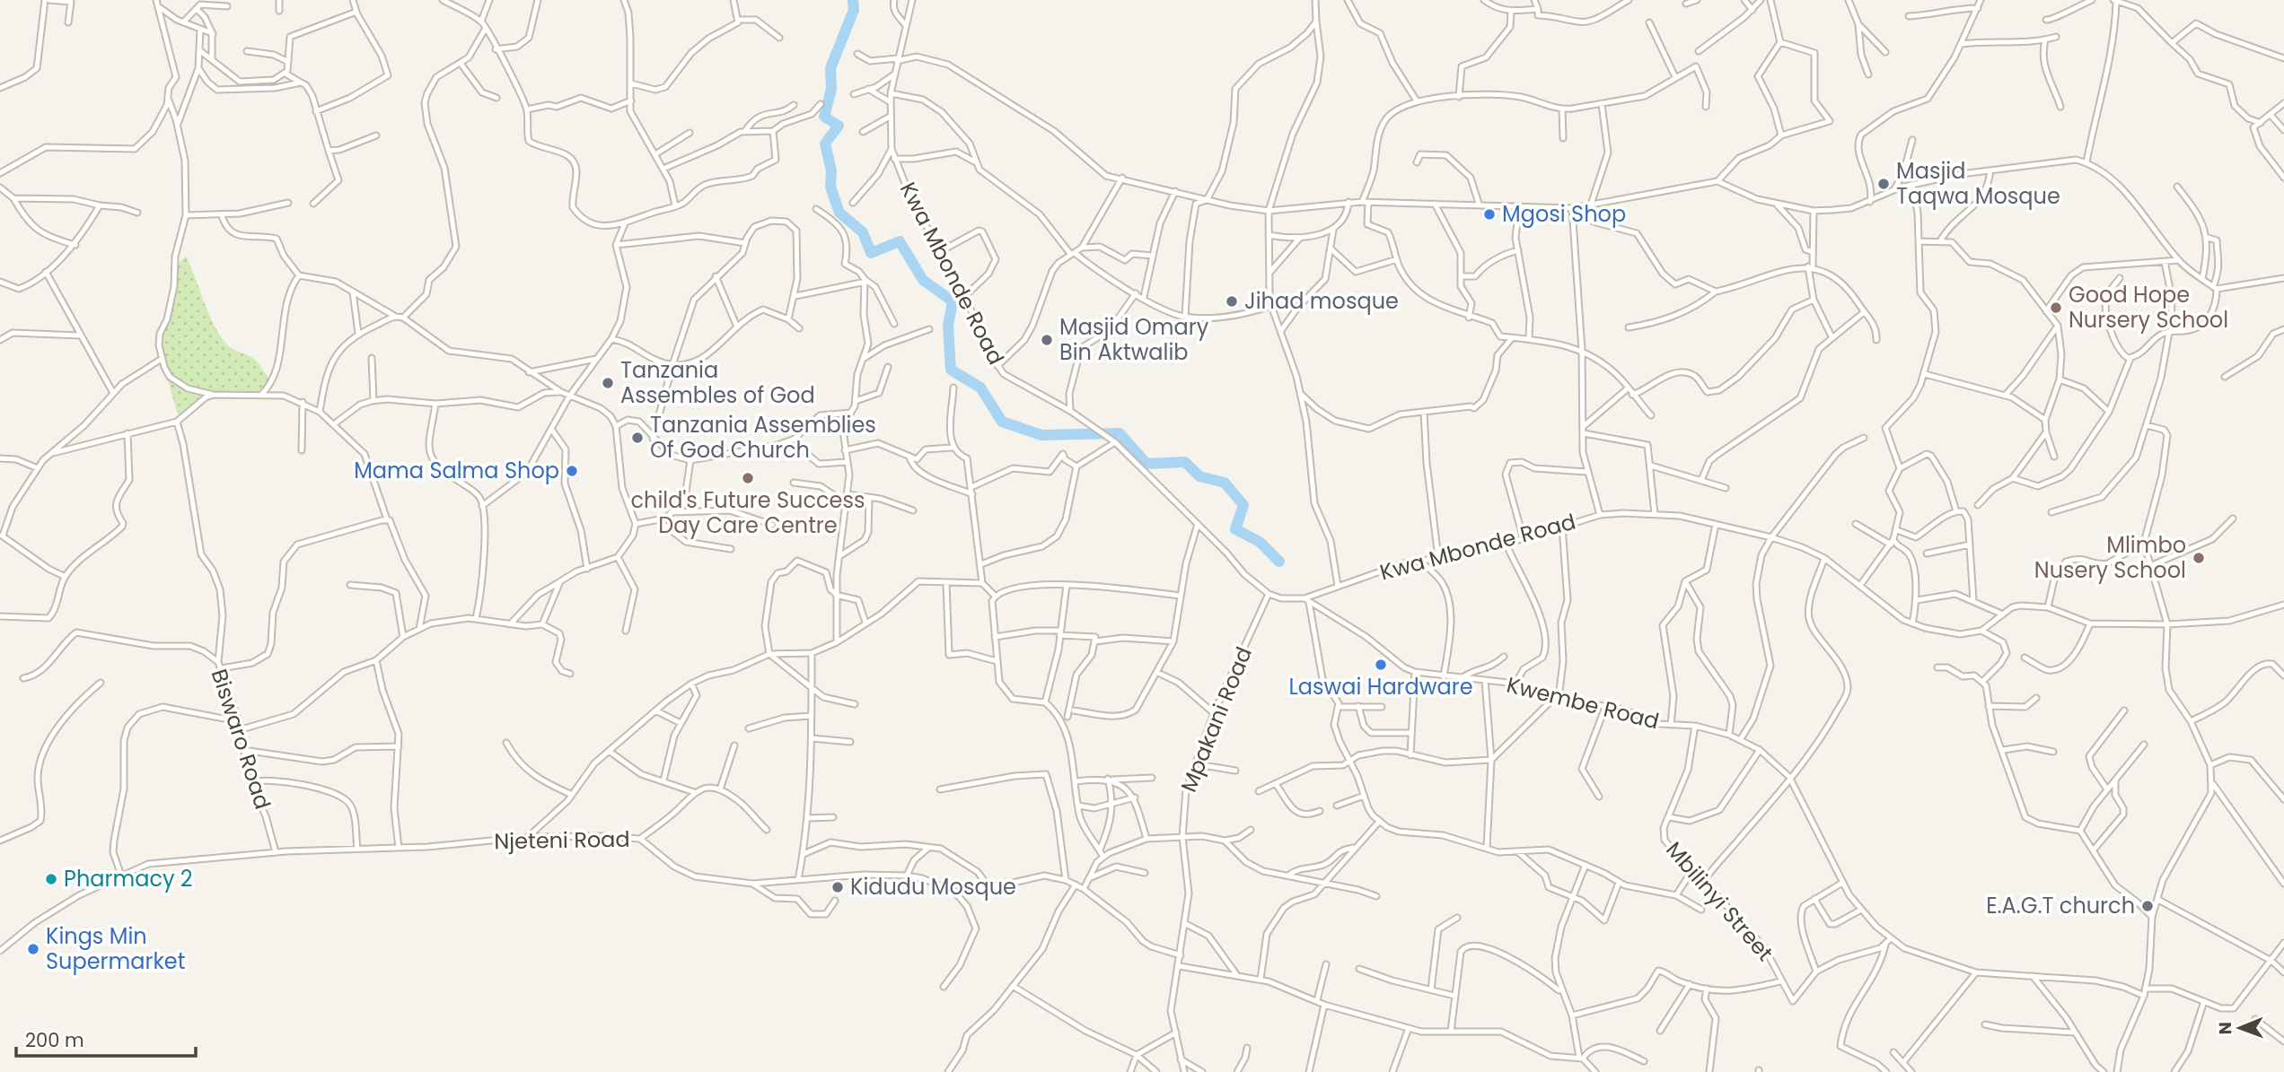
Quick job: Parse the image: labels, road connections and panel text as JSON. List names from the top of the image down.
{
  "streets": {
    "street": [
      "Kwa Mbonde Road",
      "Kwembe Road",
      "Mpakani Road",
      "Biswaro Road",
      "Njeteni Road",
      "Mbilinyi Street"
    ]
  },
  "crossings": [
    ["Kwa Mbonde Road", "Kwembe Road"],
    ["Kwa Mbonde Road", "Mpakani Road"],
    ["Kwembe Road", "Mbilinyi Street"],
    ["Biswaro Road", "Njeteni Road"]
  ],
  "places": [
    "Masjid Taqwa Mosque",
    "Mgosi Shop",
    "Jihad mosque",
    "Good Hope Nursery School",
    "Masjid Omary Bin Aktwalib",
    "Tanzania Assembles of God",
    "Tanzania Assemblies Of God Church",
    "Mama Salma Shop",
    "child's Future Success Day Care Centre",
    "Mlimbo Nusery School",
    "Laswai Hardware",
    "Pharmacy 2",
    "Kidudu Mosque",
    "E.A.G.T church",
    "Kings Min Supermarket"
  ],
  "scale_bar": "200 m",
  "north": "left"
}
